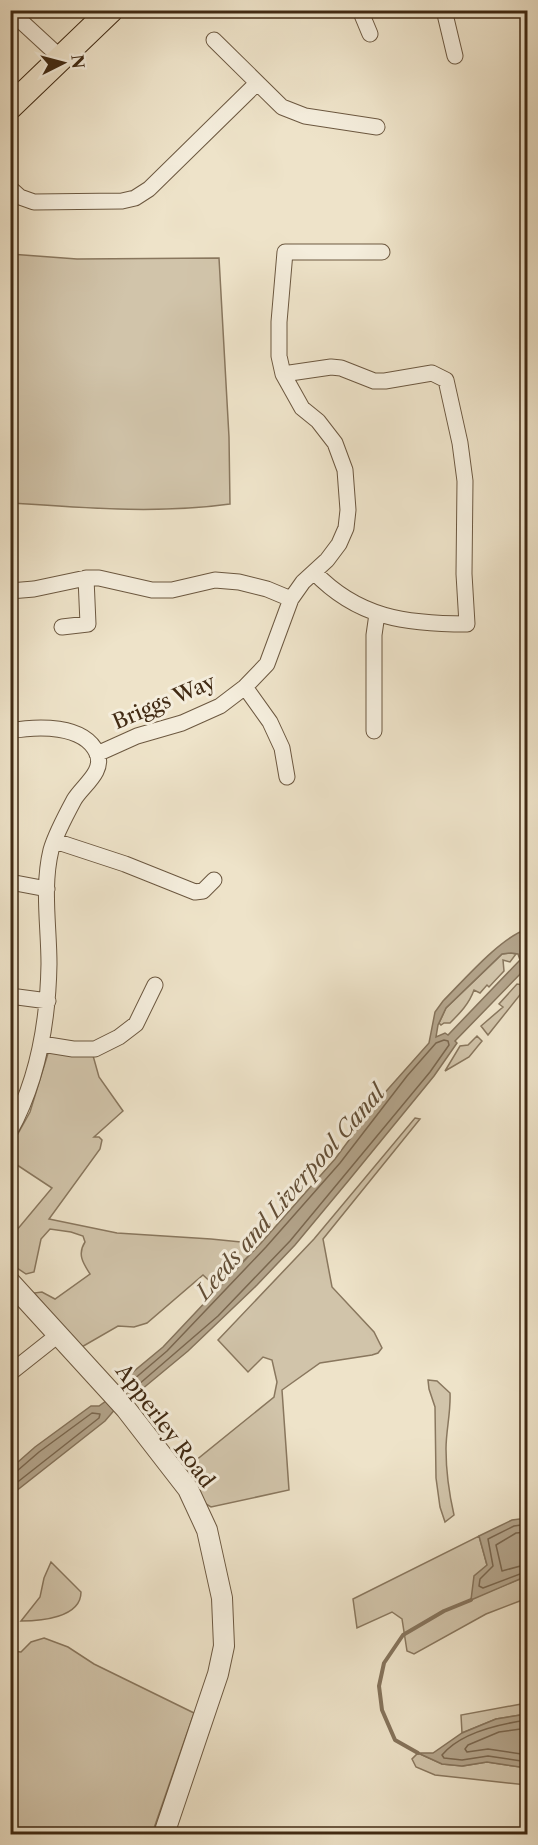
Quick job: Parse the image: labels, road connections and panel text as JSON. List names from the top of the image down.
{
  "streets": {
    "street": ["Briggs Way", "Apperley Road"]
  },
  "water": ["Leeds and Liverpool Canal"],
  "north": "right"
}
